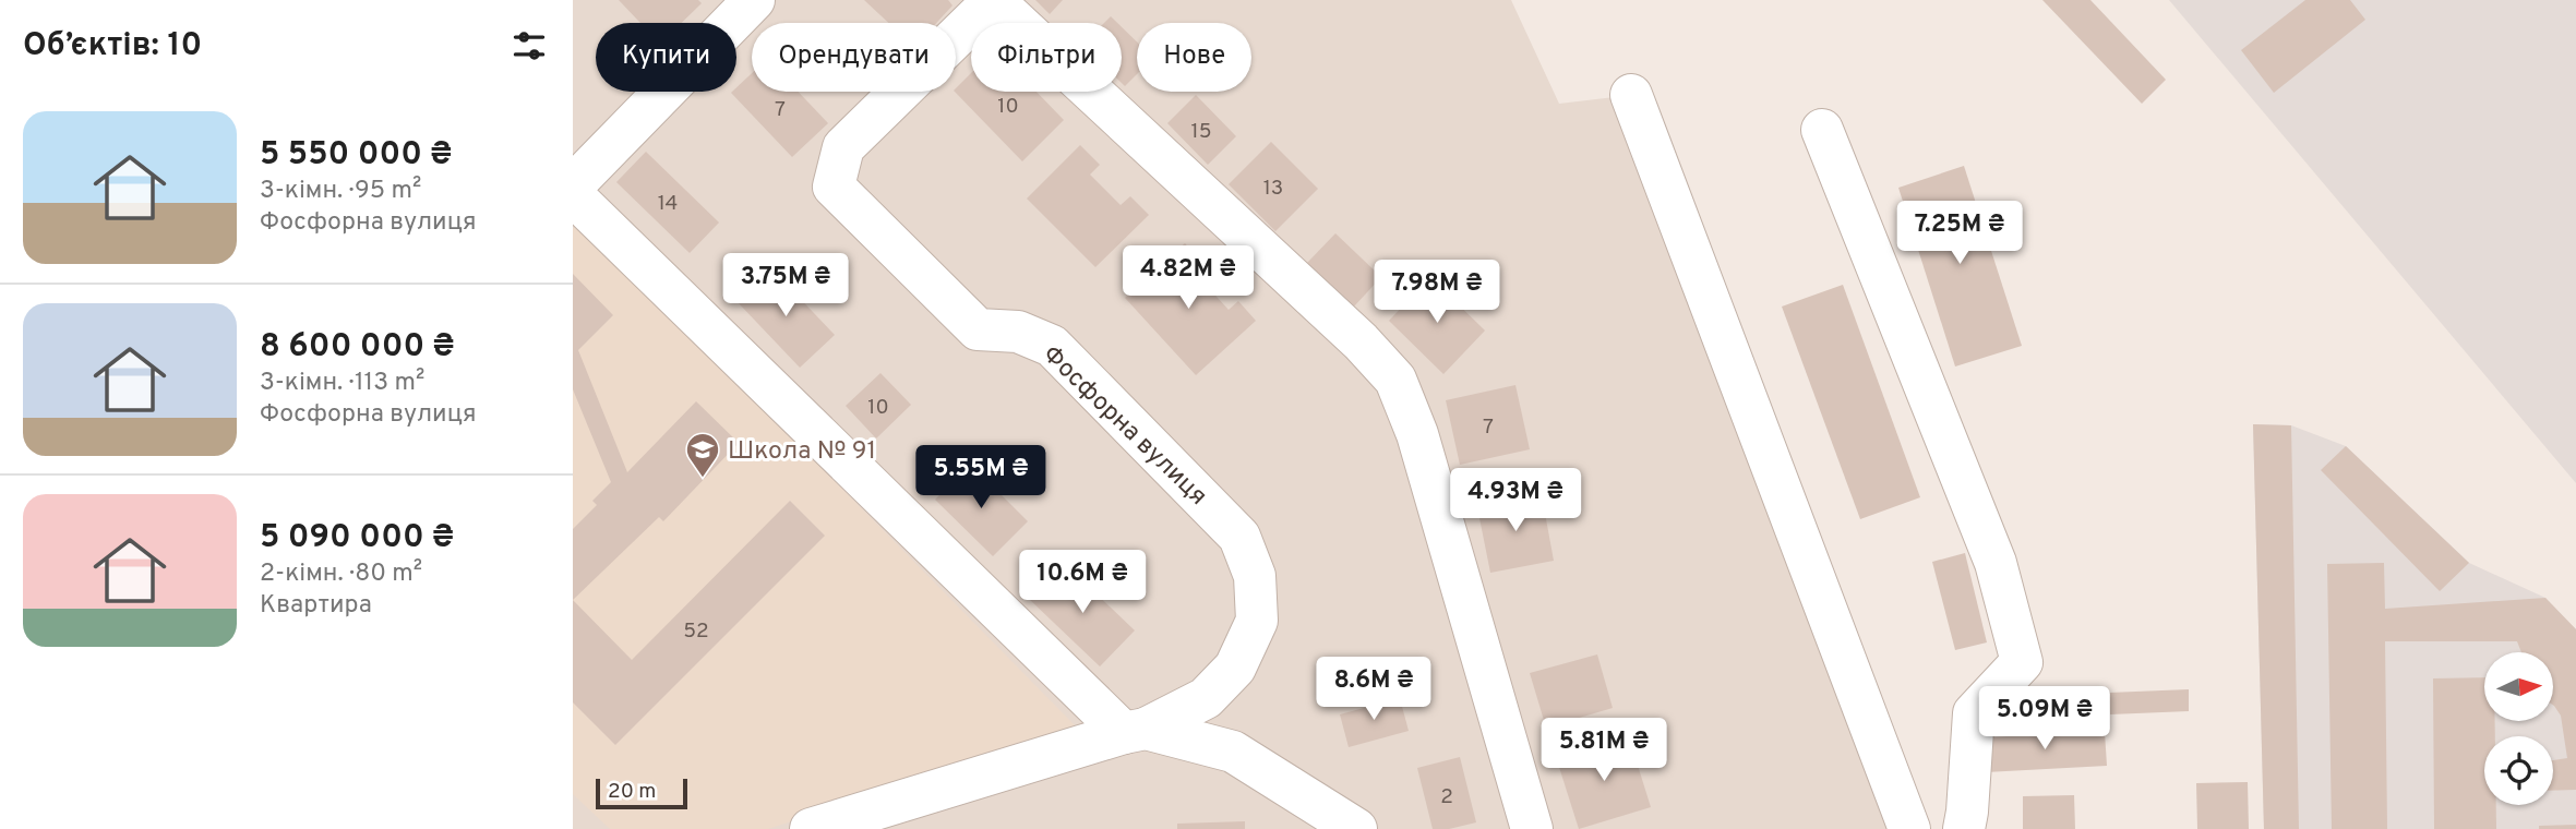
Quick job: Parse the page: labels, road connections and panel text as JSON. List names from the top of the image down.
{
  "streets": {
    "street": ["Фосфорна вулиця"]
  },
  "places": {
    "school or university": ["Школа № 91"]
  },
  "house_numbers": [
    "10",
    "7",
    "15",
    "13",
    "14",
    "10",
    "7",
    "52",
    "2"
  ],
  "scale_bar": "20 m",
  "north": "right",
  "page": {
    "heading": "Об’єктів: 10",
    "chip": [
      "Купити",
      "Орендувати",
      "Фільтри",
      "Нове"
    ],
    "list": [
      {
        "name": "5 550 000 ₴",
        "note": "3-кімн. · 95 m² · Фосфорна вулиця"
      },
      {
        "name": "8 600 000 ₴",
        "note": "3-кімн. · 113 m² · Фосфорна вулиця"
      },
      {
        "name": "5 090 000 ₴",
        "note": "2-кімн. · 80 m² · Квартира"
      }
    ],
    "price": [
      "7.25M ₴",
      "4.82M ₴",
      "3.75M ₴",
      "7.98M ₴",
      "5.55M ₴",
      "4.93M ₴",
      "10.6M ₴",
      "8.6M ₴",
      "5.09M ₴",
      "5.81M ₴"
    ],
    "scale": "20 m"
  }
}
